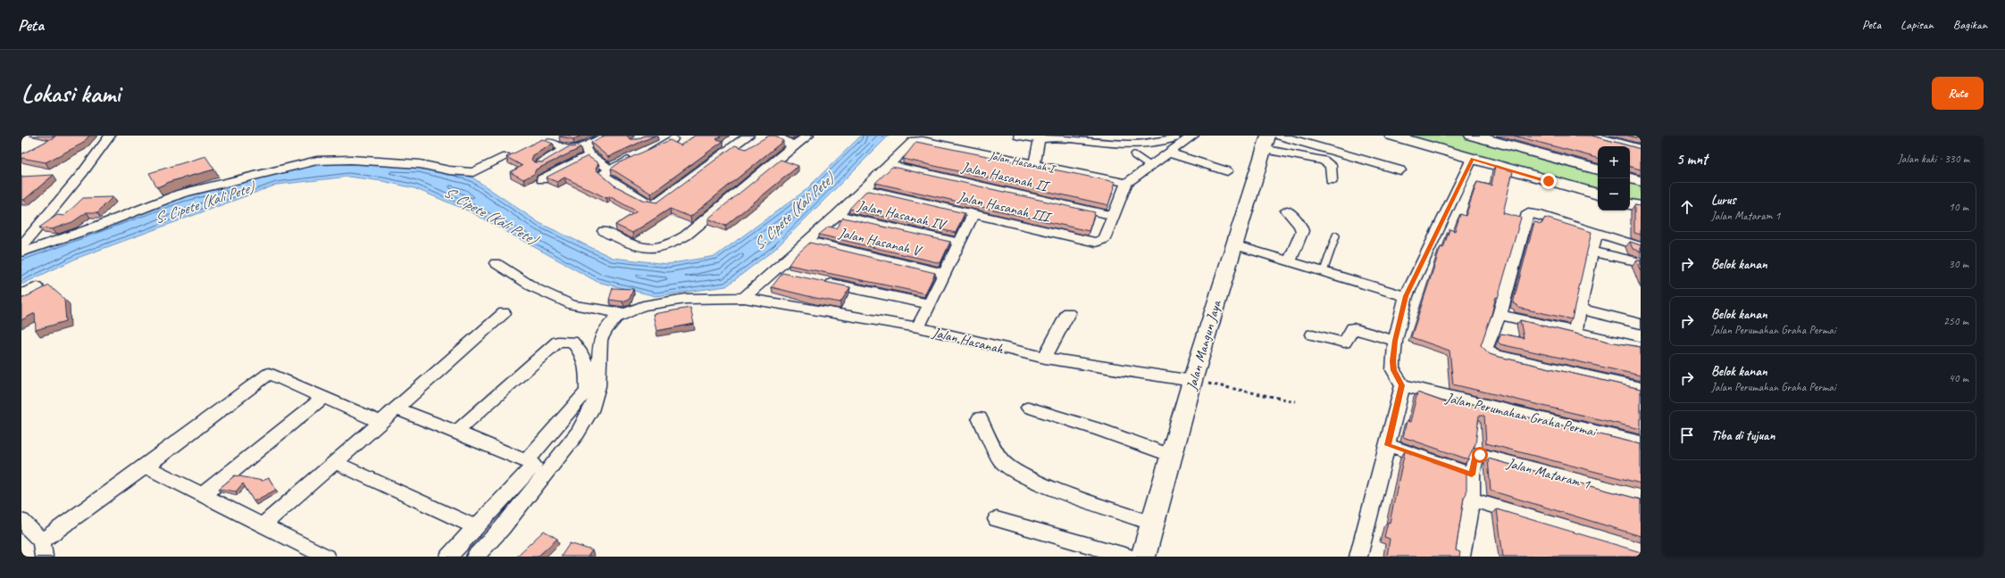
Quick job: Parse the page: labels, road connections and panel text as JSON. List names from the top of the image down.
{
  "streets": {
    "street": [
      "Jalan Hasanah I",
      "Jalan Hasanah II",
      "Jalan Hasanah III",
      "Jalan Hasanah IV",
      "Jalan Hasanah V",
      "Jalan Hasanah",
      "Jalan Mangun Jaya",
      "Jalan Perumahan Graha Permai",
      "Jalan Mataram 1"
    ]
  },
  "crossings": [
    ["Jalan Hasanah I", "Jalan Hasanah II"],
    ["Jalan Hasanah II", "Jalan Hasanah III"],
    ["Jalan Hasanah", "Jalan Mangun Jaya"]
  ],
  "water": ["S. Cipete (Kali Pete)"],
  "page": {
    "header": "Peta",
    "nav": ["Peta", "Lapisan", "Bagikan"],
    "buttons": "Rute",
    "title": "Lokasi kami",
    "heading": ["5 mnt", "Jalan kaki · 330 m"],
    "map_buttons": ["+", "−"],
    "list": [
      ["Lurus", "Jalan Mataram 1", "10 m"],
      ["Belok kanan", "30 m"],
      ["Belok kanan", "Jalan Perumahan Graha Permai", "250 m"],
      ["Belok kanan", "Jalan Perumahan Graha Permai", "40 m"],
      "Tiba di tujuan"
    ]
  }
}
